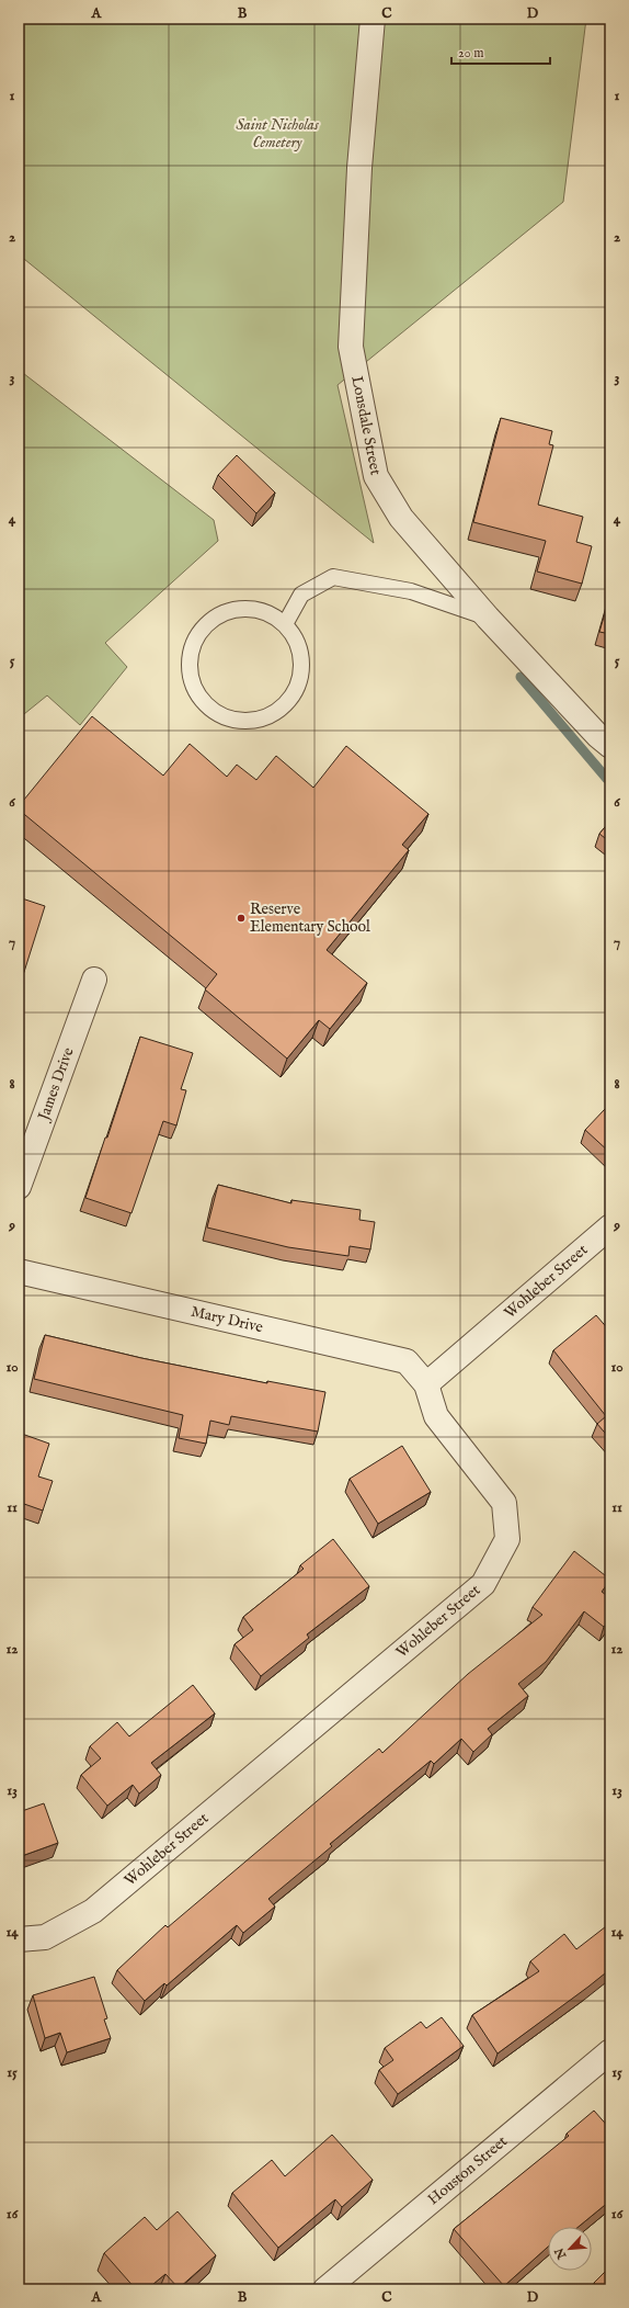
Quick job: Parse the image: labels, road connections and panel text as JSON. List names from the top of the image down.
{
  "streets": {
    "street": [
      "Lonsdale Street",
      "James Drive",
      "Wohleber Street",
      "Mary Drive",
      "Houston Street"
    ]
  },
  "crossings": [
    ["Wohleber Street", "Mary Drive"]
  ],
  "parks": ["Saint Nicholas Cemetery"],
  "places": ["Reserve Elementary School"],
  "scale_bar": "20 m",
  "north": "bottom left",
  "grid": {
    "columns": [
      "A",
      "B",
      "C",
      "D"
    ],
    "rows": [
      "1",
      "2",
      "3",
      "4",
      "5",
      "6",
      "7",
      "8",
      "9",
      "10",
      "11",
      "12",
      "13",
      "14",
      "15",
      "16"
    ]
  }
}
